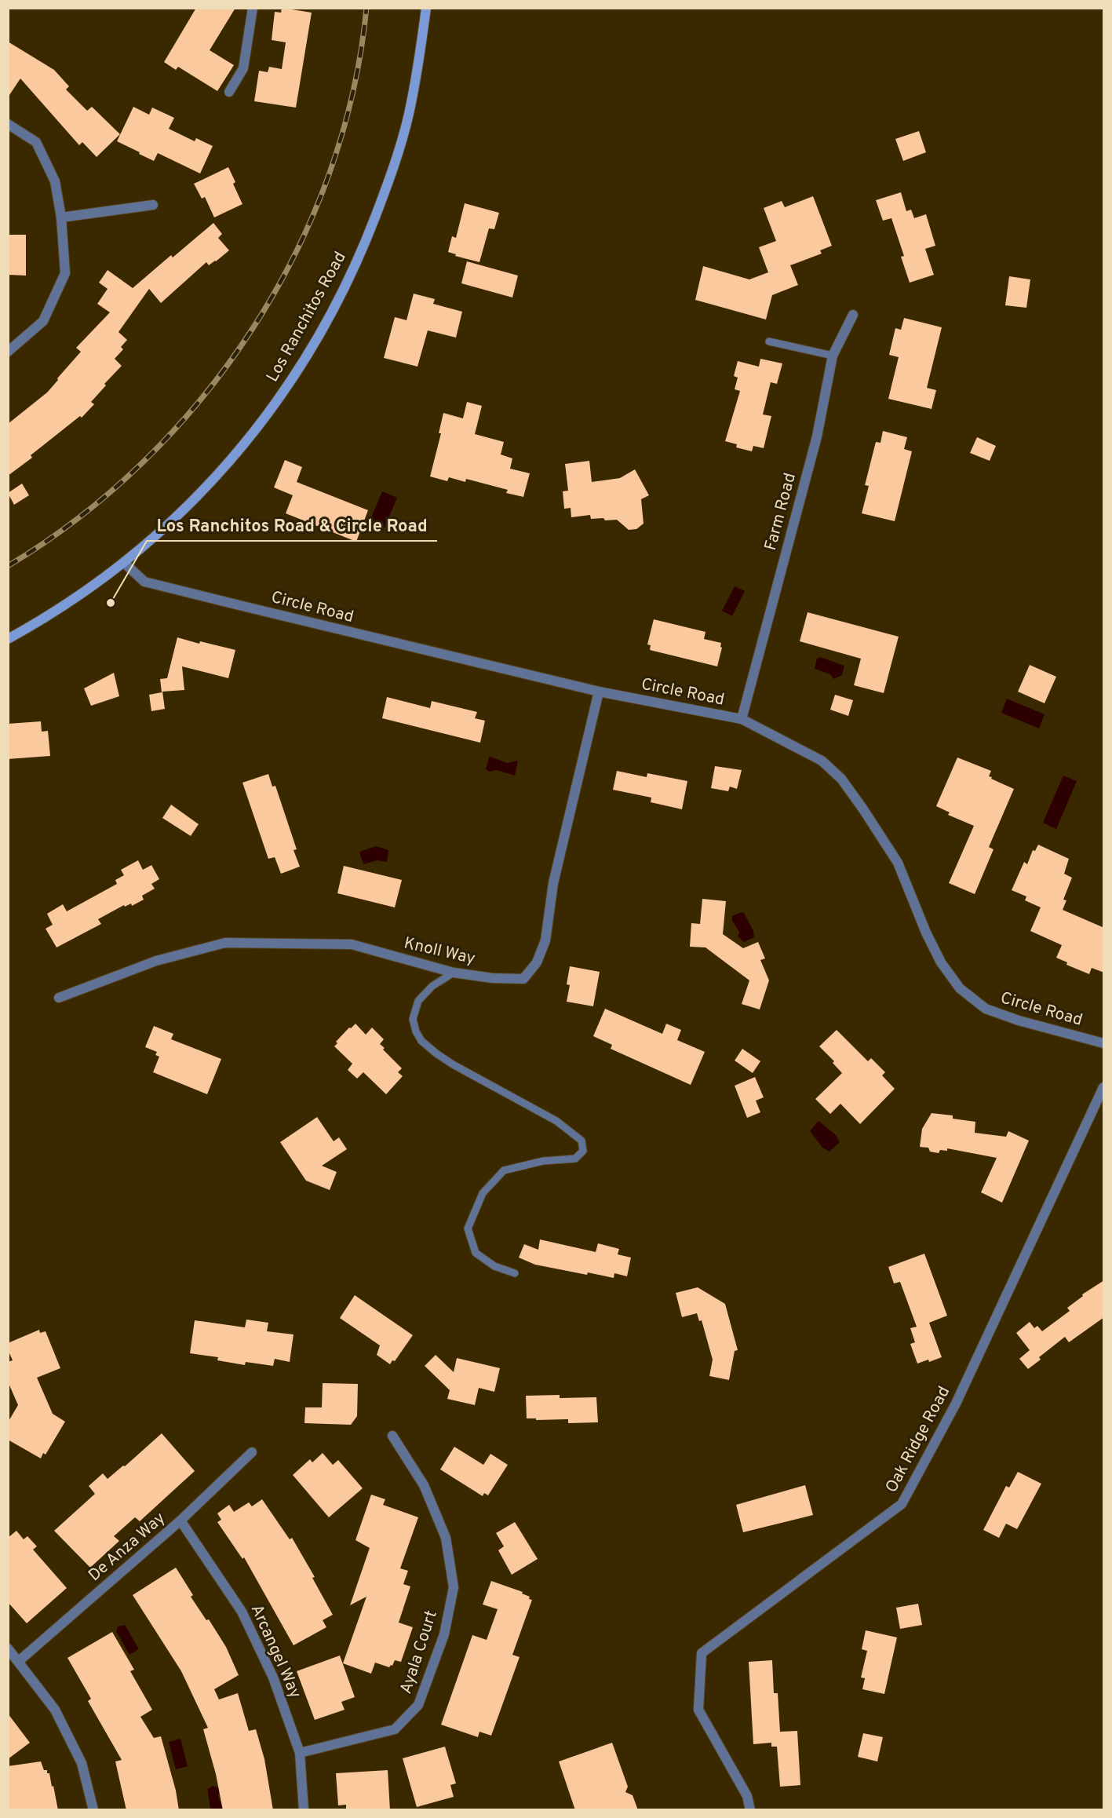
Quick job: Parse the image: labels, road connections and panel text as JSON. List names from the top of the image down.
{
  "streets": {
    "main road": ["Los Ranchitos Road"],
    "street": [
      "Farm Road",
      "Circle Road",
      "Knoll Way",
      "Oak Ridge Road",
      "De Anza Way",
      "Arcangel Way",
      "Ayala Court"
    ]
  },
  "crossings": [
    ["Los Ranchitos Road", "Circle Road"],
    ["Farm Road", "Circle Road"],
    ["Circle Road", "Knoll Way"],
    ["De Anza Way", "Arcangel Way"],
    ["Arcangel Way", "Ayala Court"]
  ],
  "places": ["Los Ranchitos Road & Circle Road"]
}
